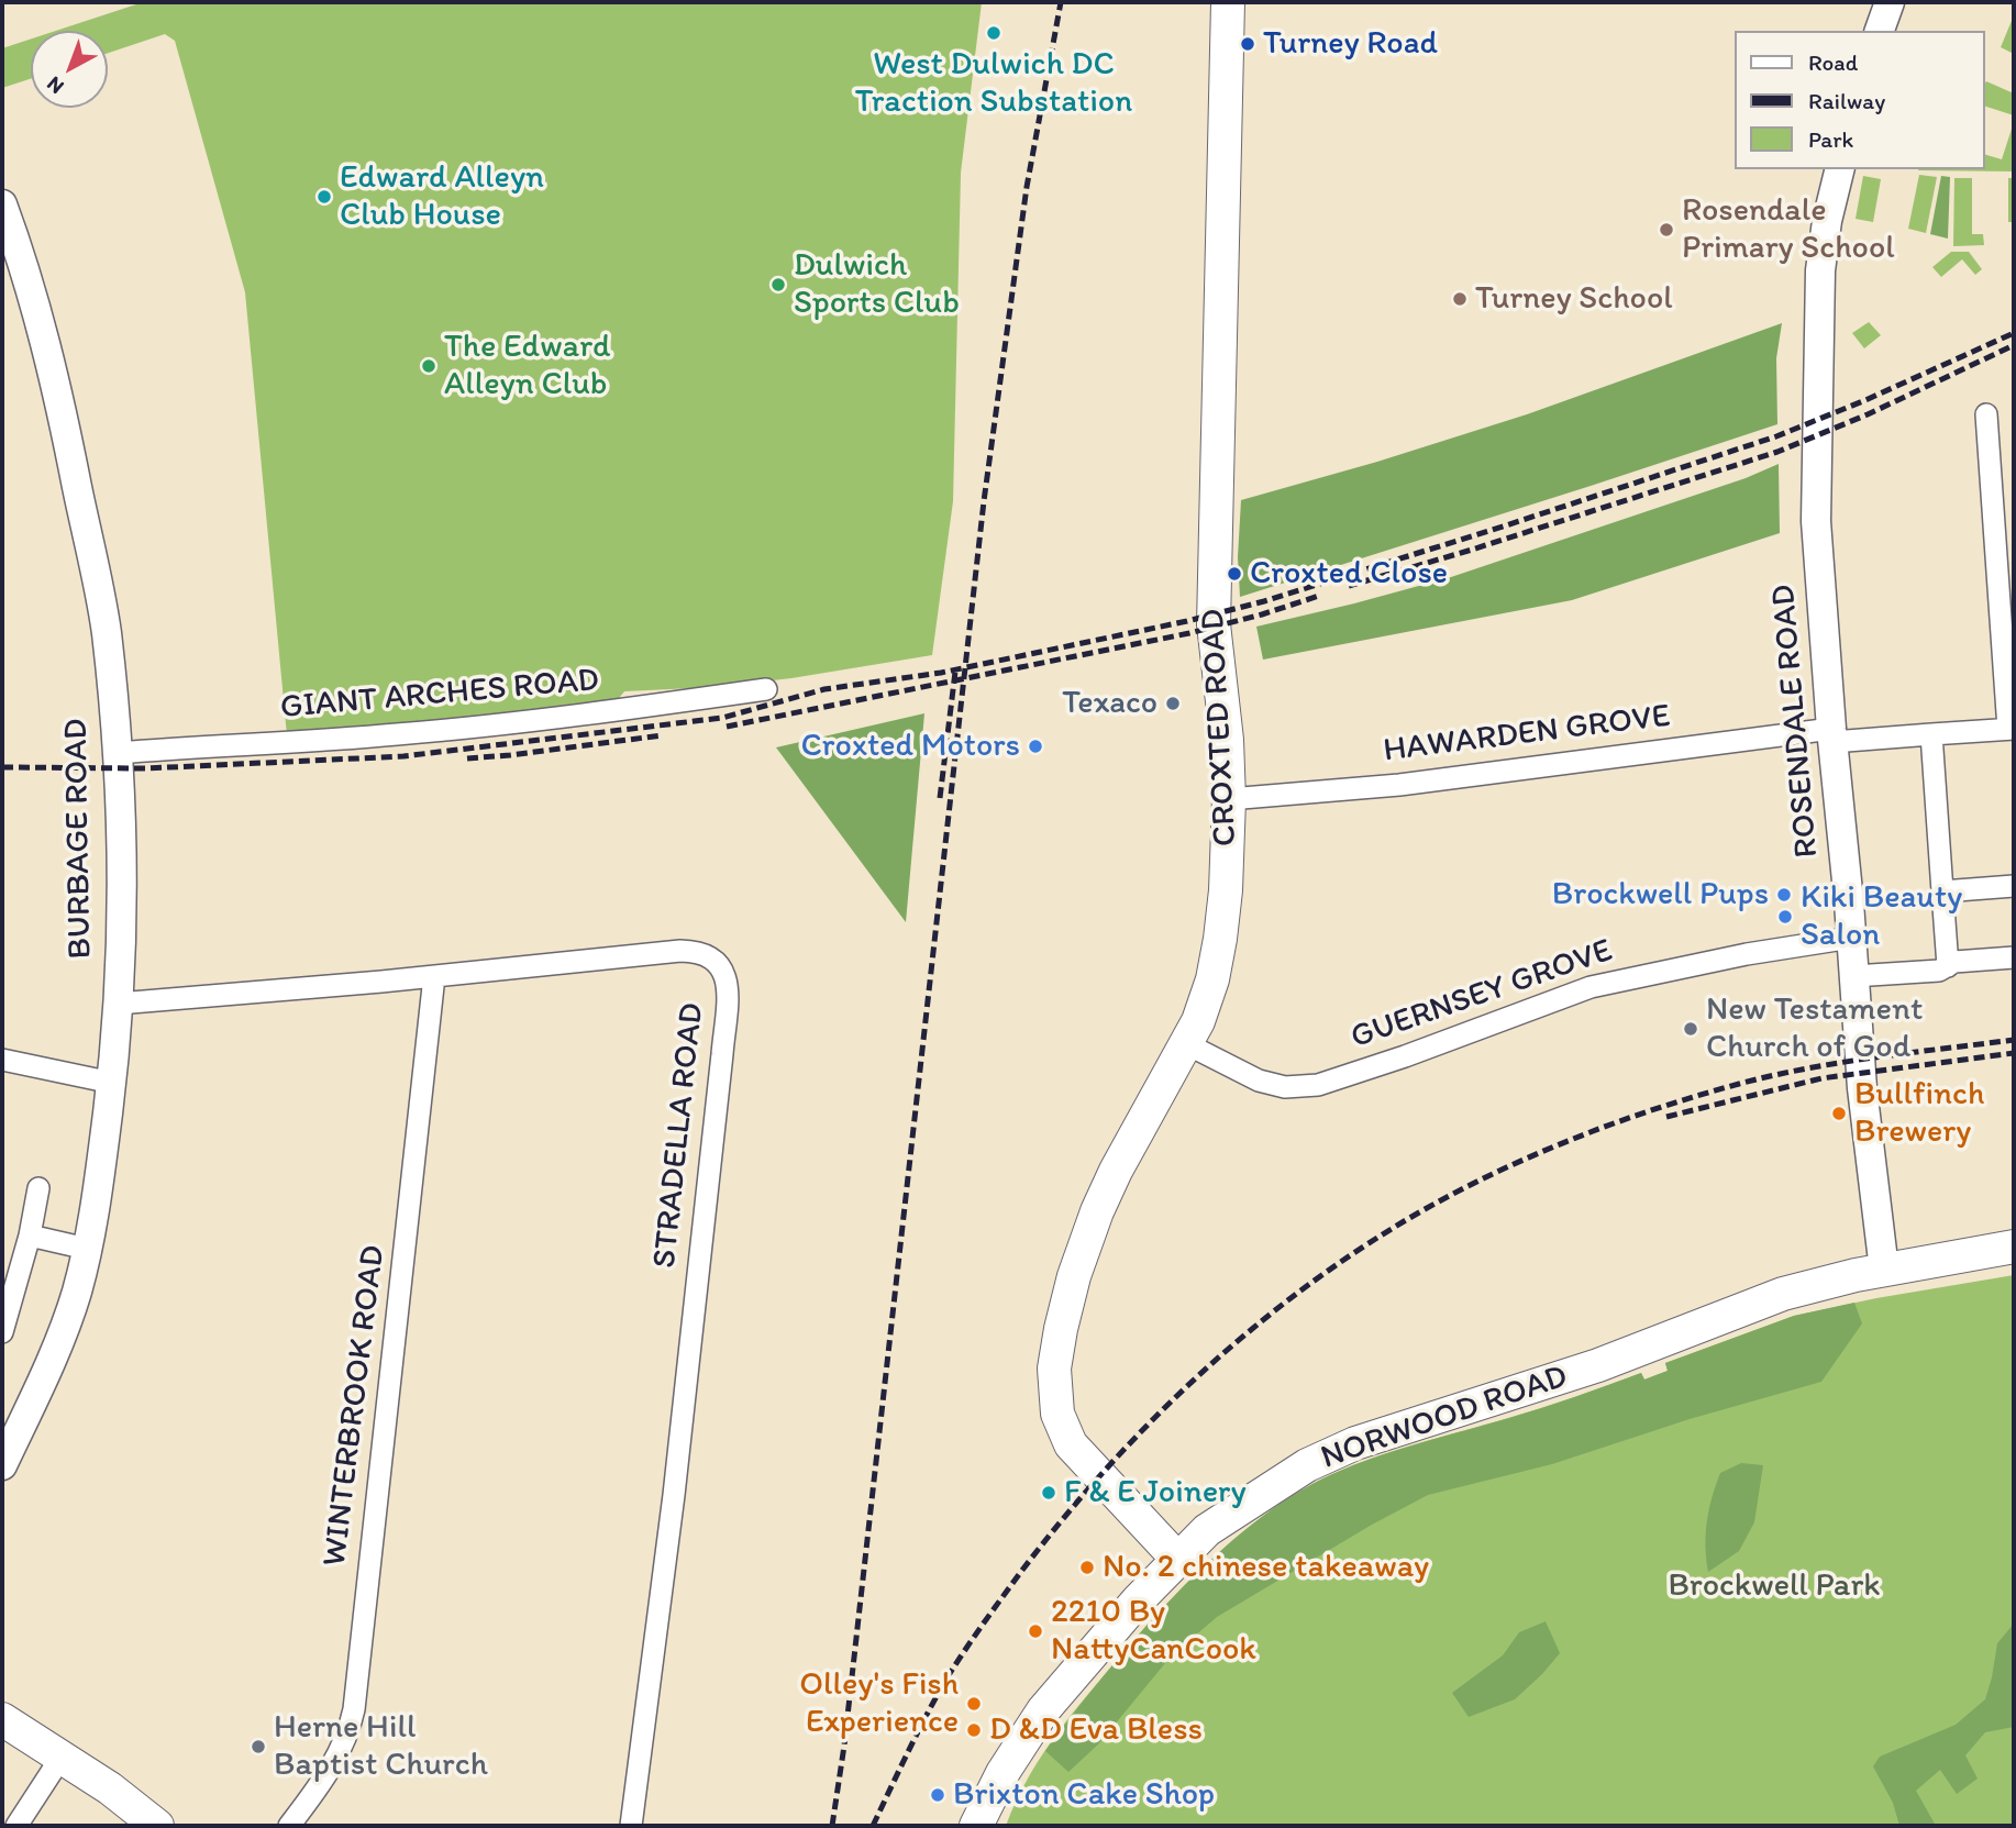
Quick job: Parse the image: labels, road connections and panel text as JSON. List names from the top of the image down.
{
  "streets": {
    "main road": ["CROXTED ROAD", "NORWOOD ROAD"],
    "street": [
      "GIANT ARCHES ROAD",
      "ROSENDALE ROAD",
      "HAWARDEN GROVE",
      "BURBAGE ROAD",
      "GUERNSEY GROVE",
      "STRADELLA ROAD",
      "WINTERBROOK ROAD"
    ]
  },
  "crossings": [
    ["GIANT ARCHES ROAD", "BURBAGE ROAD"],
    ["ROSENDALE ROAD", "HAWARDEN GROVE"],
    ["ROSENDALE ROAD", "GUERNSEY GROVE"],
    ["ROSENDALE ROAD", "NORWOOD ROAD"],
    ["CROXTED ROAD", "HAWARDEN GROVE"],
    ["CROXTED ROAD", "GUERNSEY GROVE"],
    ["CROXTED ROAD", "NORWOOD ROAD"],
    ["BURBAGE ROAD", "STRADELLA ROAD"],
    ["STRADELLA ROAD", "WINTERBROOK ROAD"]
  ],
  "parks": ["Brockwell Park"],
  "places": [
    "West Dulwich DC Traction Substation",
    "Turney Road",
    "Edward Alleyn Club House",
    "Rosendale Primary School",
    "Dulwich Sports Club",
    "Turney School",
    "The Edward Alleyn Club",
    "Croxted Close",
    "Texaco",
    "Croxted Motors",
    "Brockwell Pups",
    "Kiki Beauty Salon",
    "New Testament Church of God",
    "Bullfinch Brewery",
    "F & E Joinery",
    "No. 2 chinese takeaway",
    "2210 By NattyCanCook",
    "Olley's Fish Experience",
    "D &D Eva Bless",
    "Herne Hill Baptist Church",
    "Brixton Cake Shop"
  ],
  "legend": ["Road", "Railway", "Park"],
  "north": "bottom left"
}
